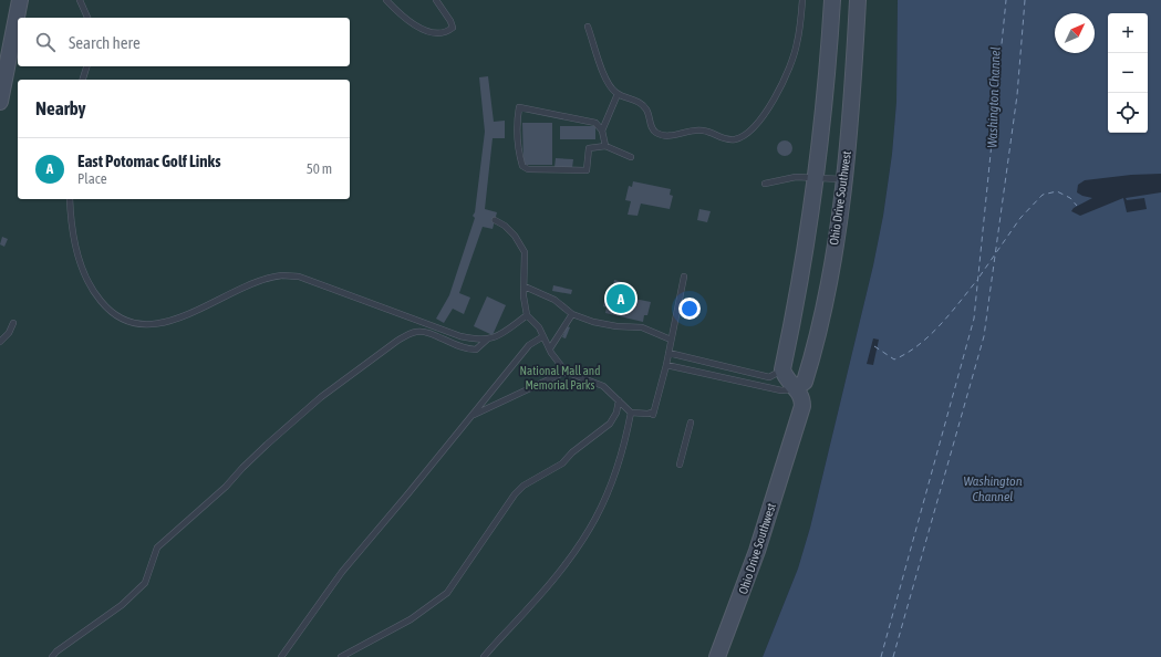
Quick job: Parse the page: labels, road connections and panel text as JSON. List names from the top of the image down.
{
  "streets": {
    "street": ["Ohio Drive Southwest"]
  },
  "water": ["Washington Channel"],
  "parks": ["National Mall and Memorial Parks"],
  "north": "top right",
  "page": {
    "map_buttons": ["+", "−"],
    "search": "Search here",
    "heading": "Nearby",
    "list": [
      {
        "mark": "A",
        "name": "East Potomac Golf Links",
        "note": "Place",
        "value": "50 m"
      }
    ],
    "pins": "A"
  }
}
